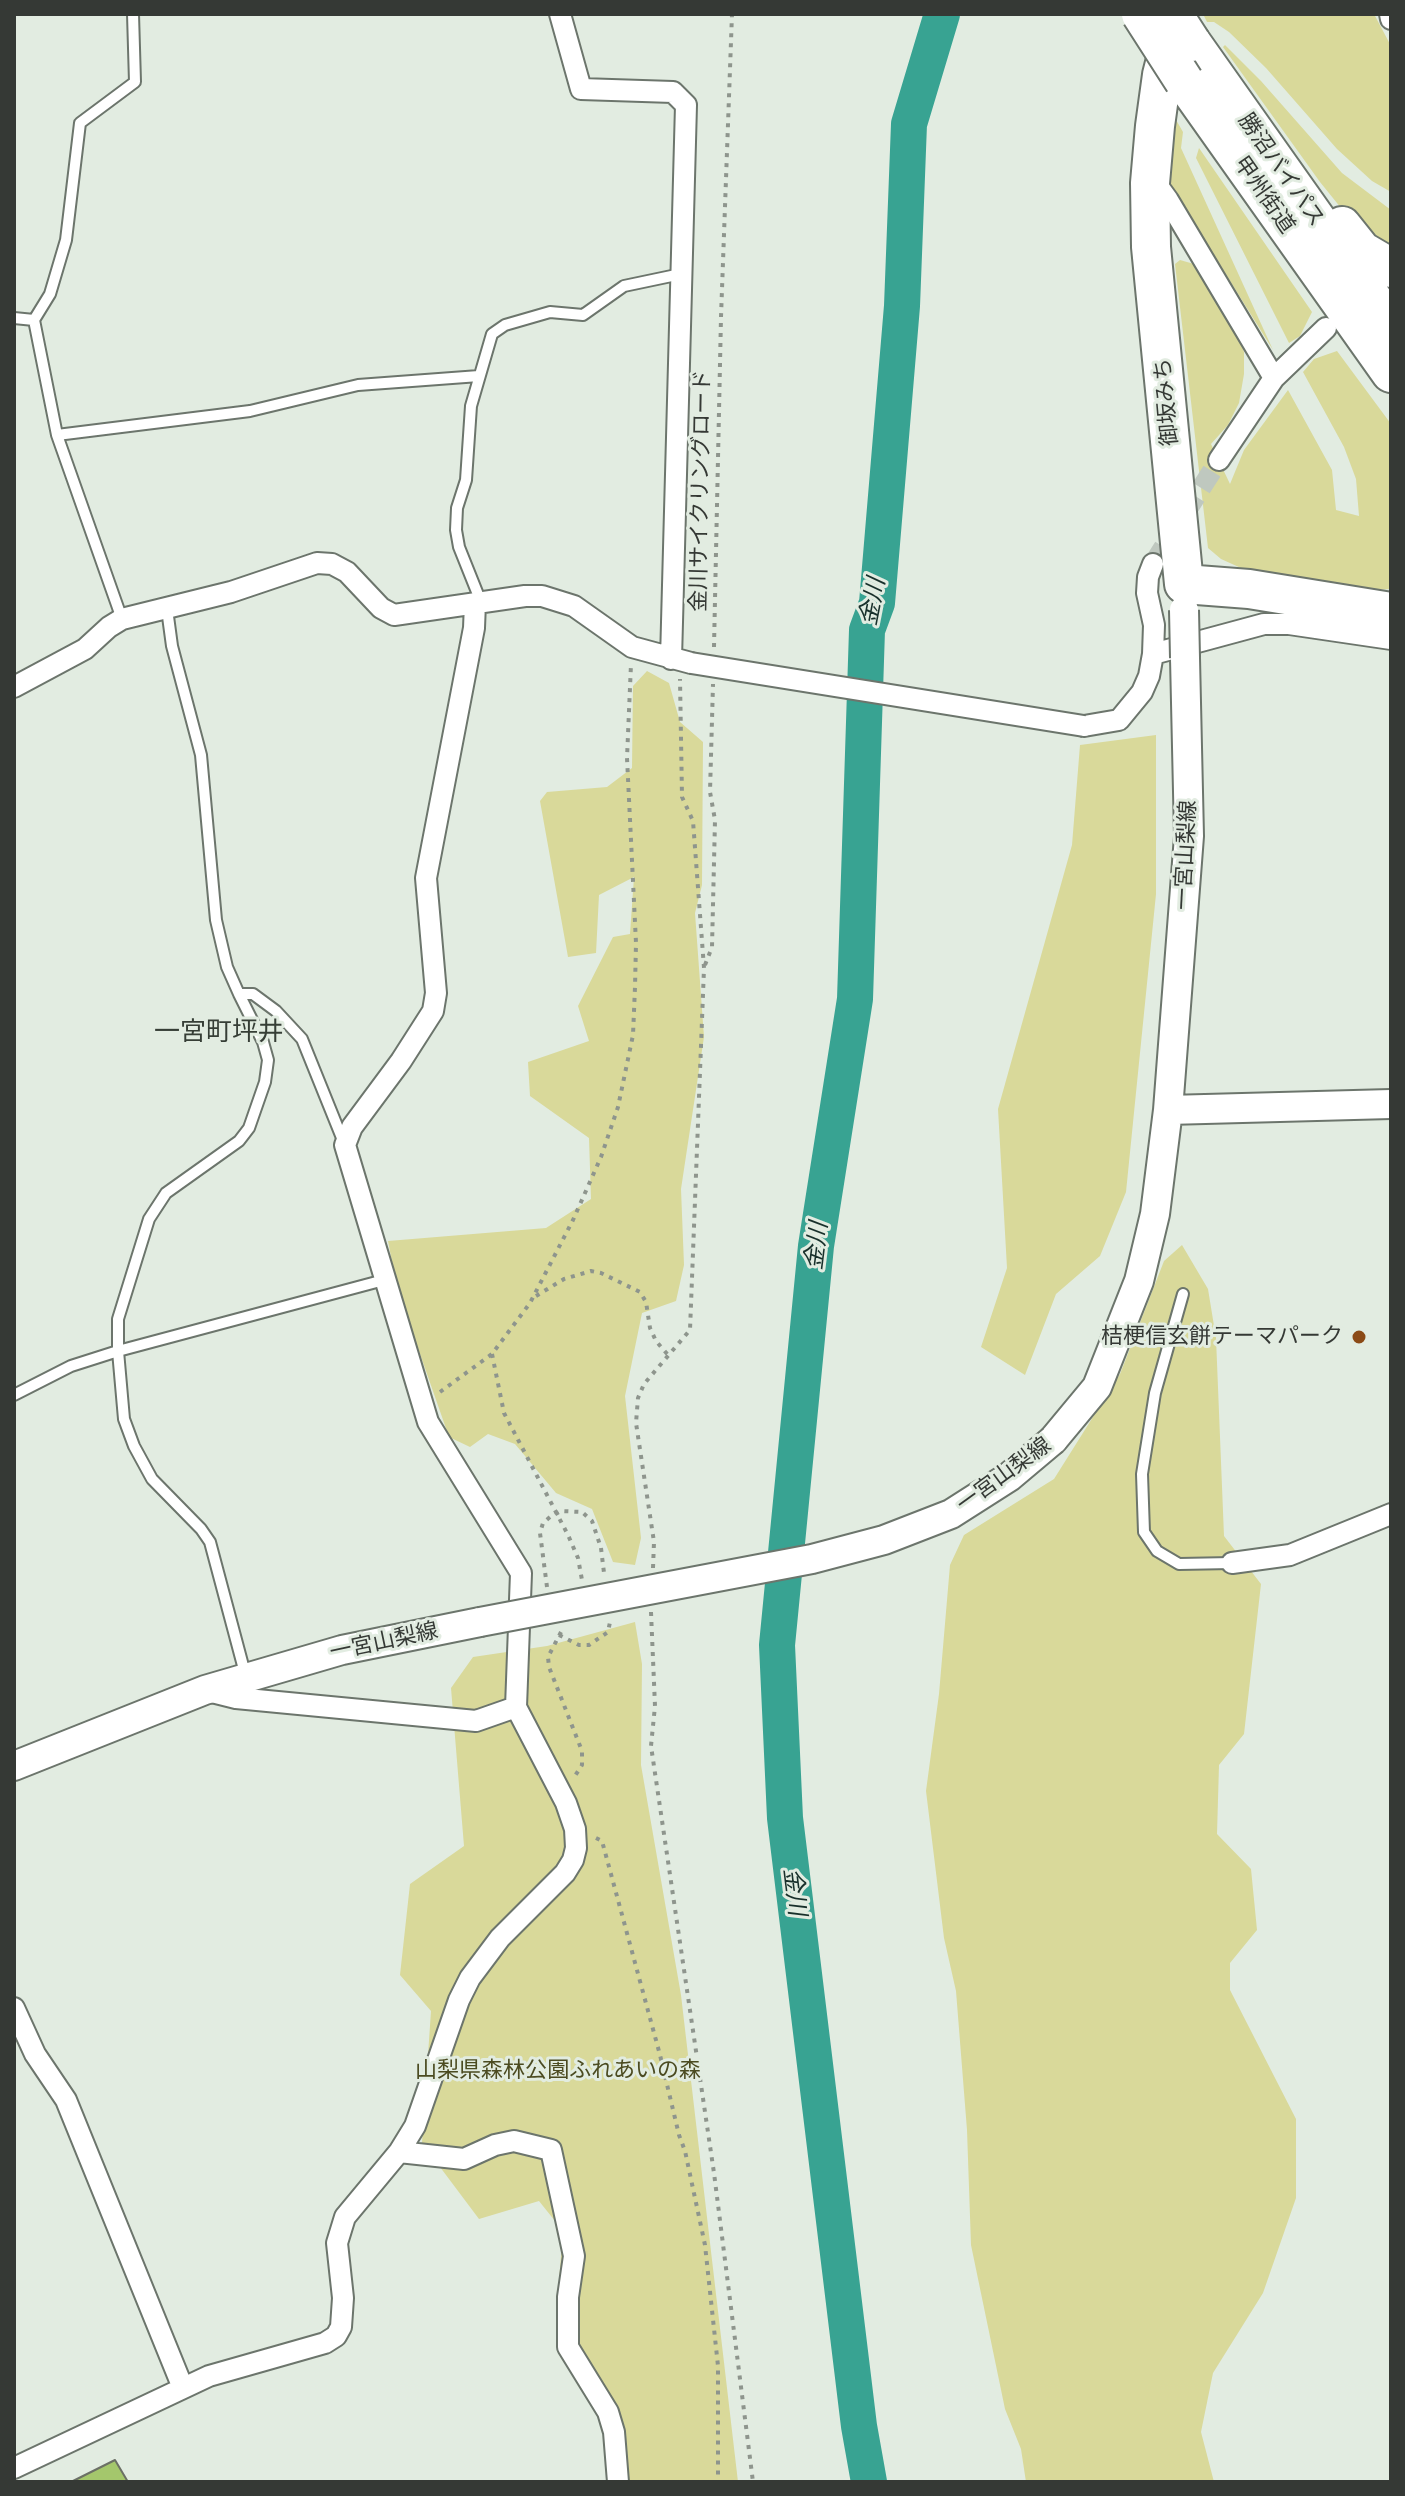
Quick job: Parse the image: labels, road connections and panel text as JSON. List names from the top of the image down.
{
  "streets": {
    "highway": ["勝沼バイパス", "甲州街道", "御坂みち"],
    "main road": ["一宮山梨線"],
    "path": ["金川サイクリングロード"]
  },
  "crossings": [
    ["勝沼バイパス", "甲州街道"],
    ["勝沼バイパス", "御坂みち"],
    ["甲州街道", "御坂みち"],
    ["御坂みち", "一宮山梨線"]
  ],
  "districts": ["一宮町坪井"],
  "water": ["金川"],
  "parks": ["山梨県森林公園ふれあいの森"],
  "places": ["桔梗信玄餅テーマパーク"]
}
